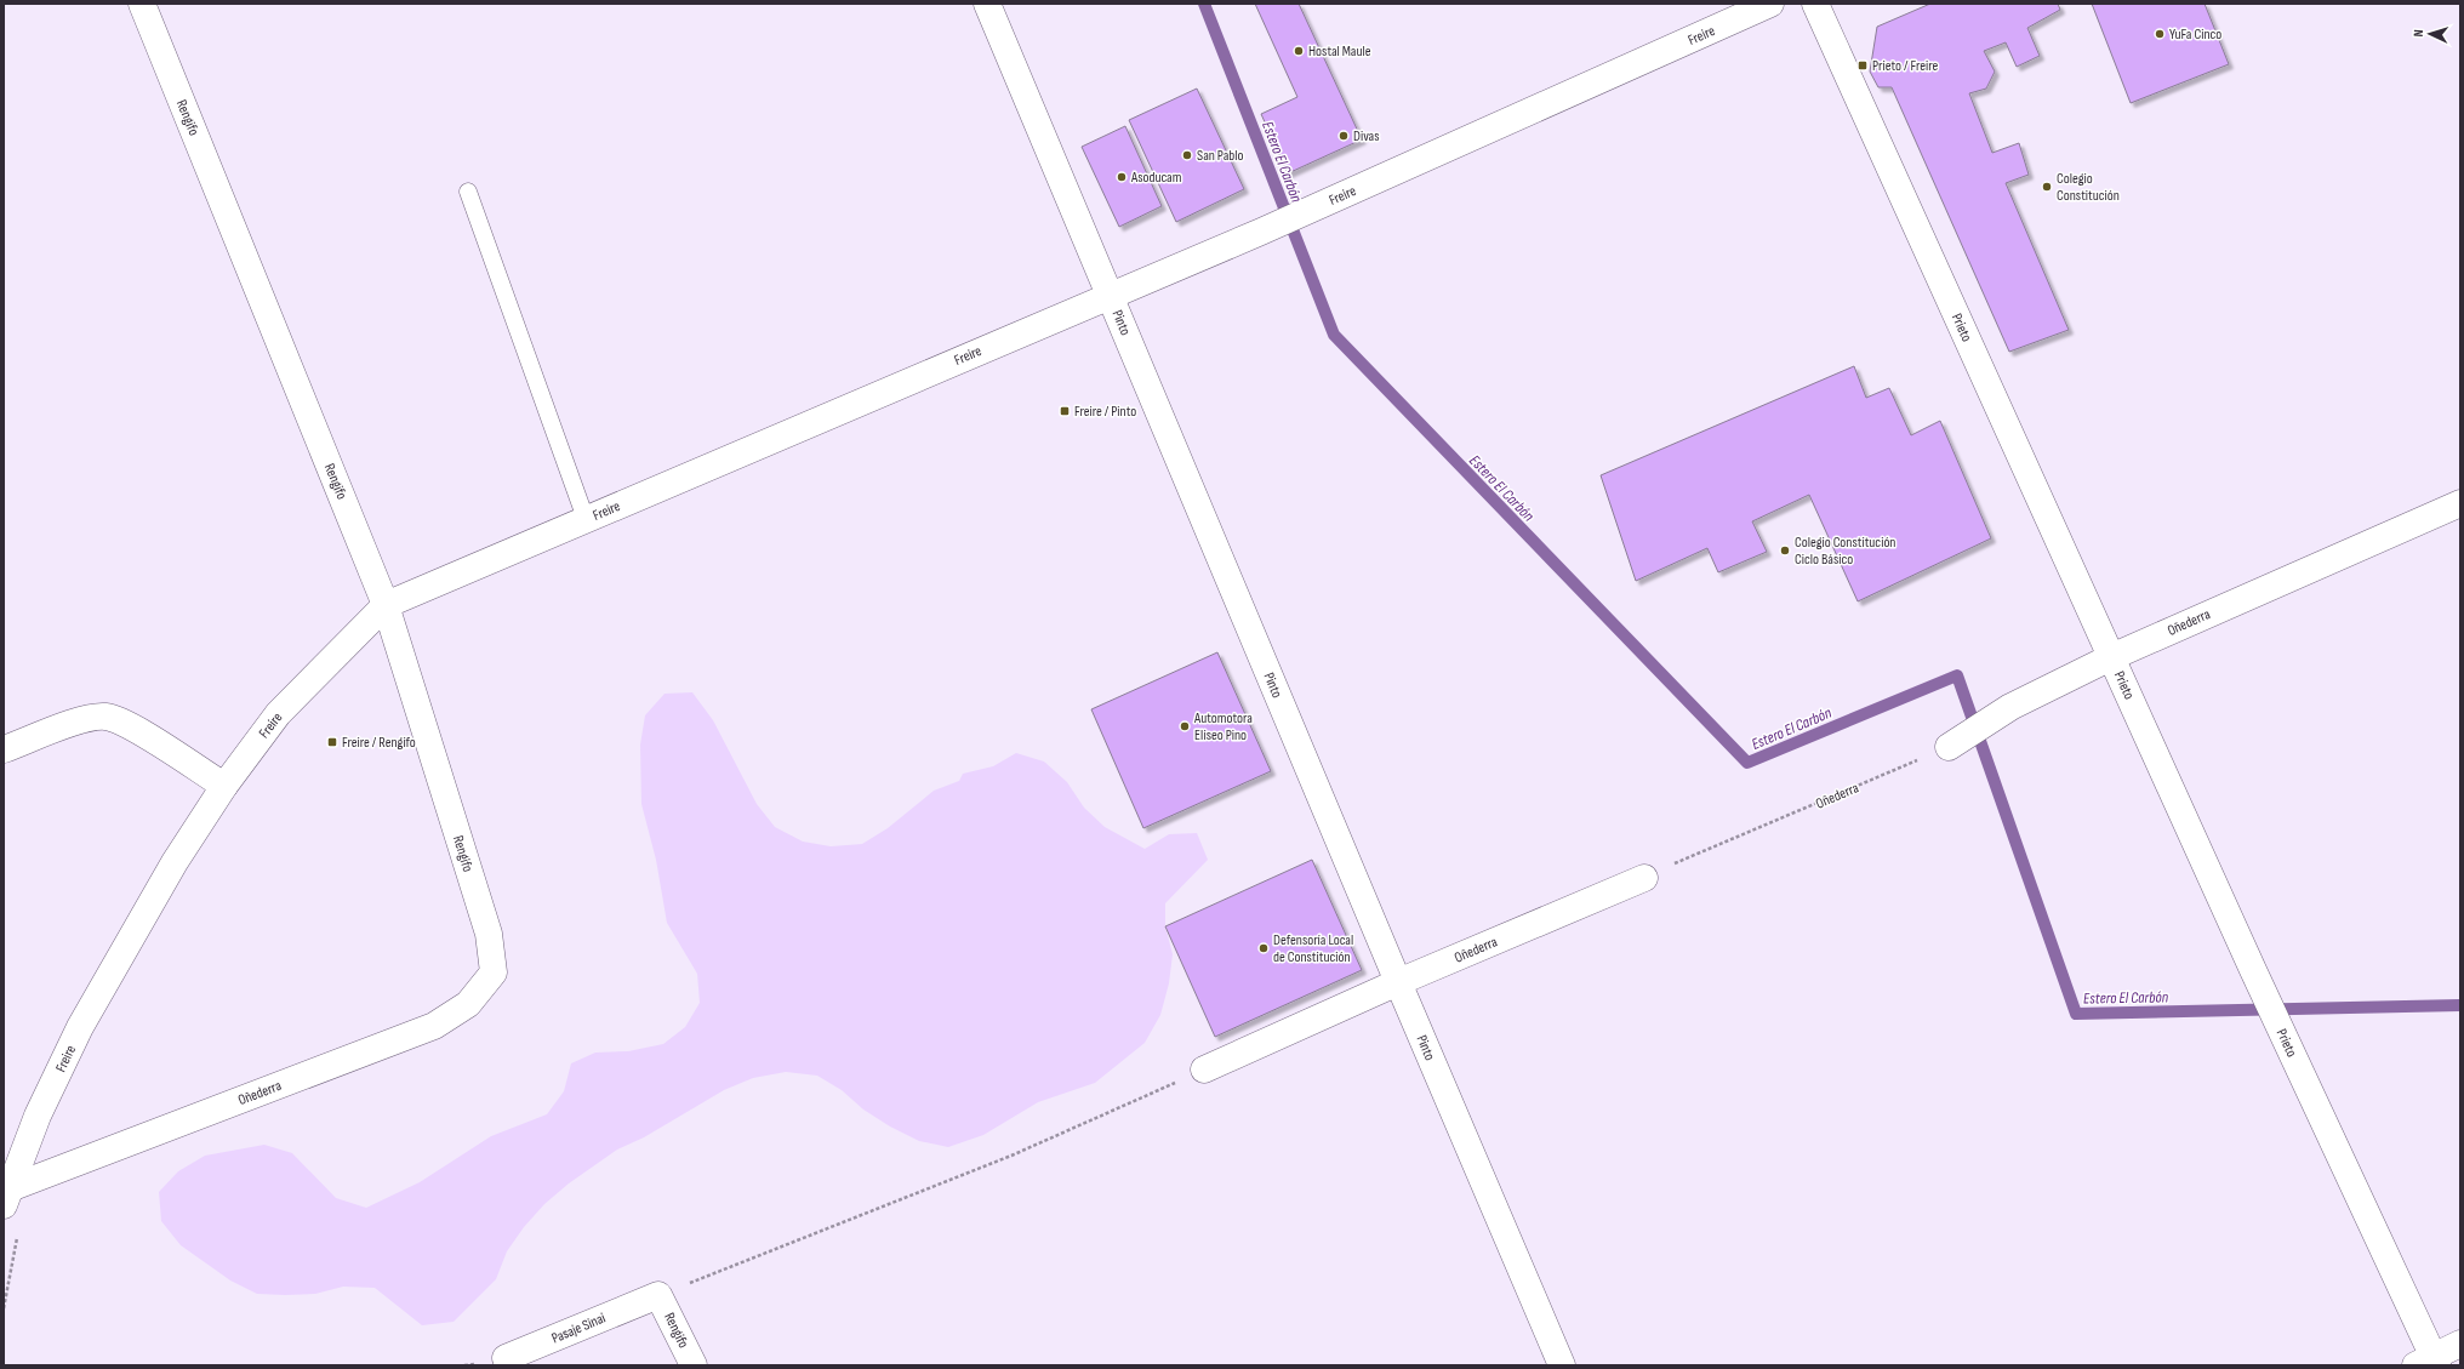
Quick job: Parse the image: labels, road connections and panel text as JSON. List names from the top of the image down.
{
  "streets": {
    "street": [
      "Freire",
      "Rengifo",
      "Pinto",
      "Prieto",
      "Oñederra",
      "Pasaje Sinai"
    ]
  },
  "crossings": [
    ["Freire", "Rengifo"],
    ["Freire", "Pinto"],
    ["Freire", "Oñederra"],
    ["Rengifo", "Oñederra"],
    ["Rengifo", "Pasaje Sinai"],
    ["Pinto", "Oñederra"],
    ["Prieto", "Oñederra"]
  ],
  "water": ["Estero El Carbón"],
  "places": {
    "other": [
      "YuFa Cinco",
      "Hostal Maule",
      "Divas",
      "San Pablo",
      "Asoducam",
      "Colegio Constitución",
      "Colegio Constitución Ciclo Básico",
      "Automotora Eliseo Pino",
      "Defensoría Local de Constitución"
    ],
    "transit": ["Prieto / Freire", "Freire / Pinto", "Freire / Rengifo"]
  },
  "north": "left"
}
